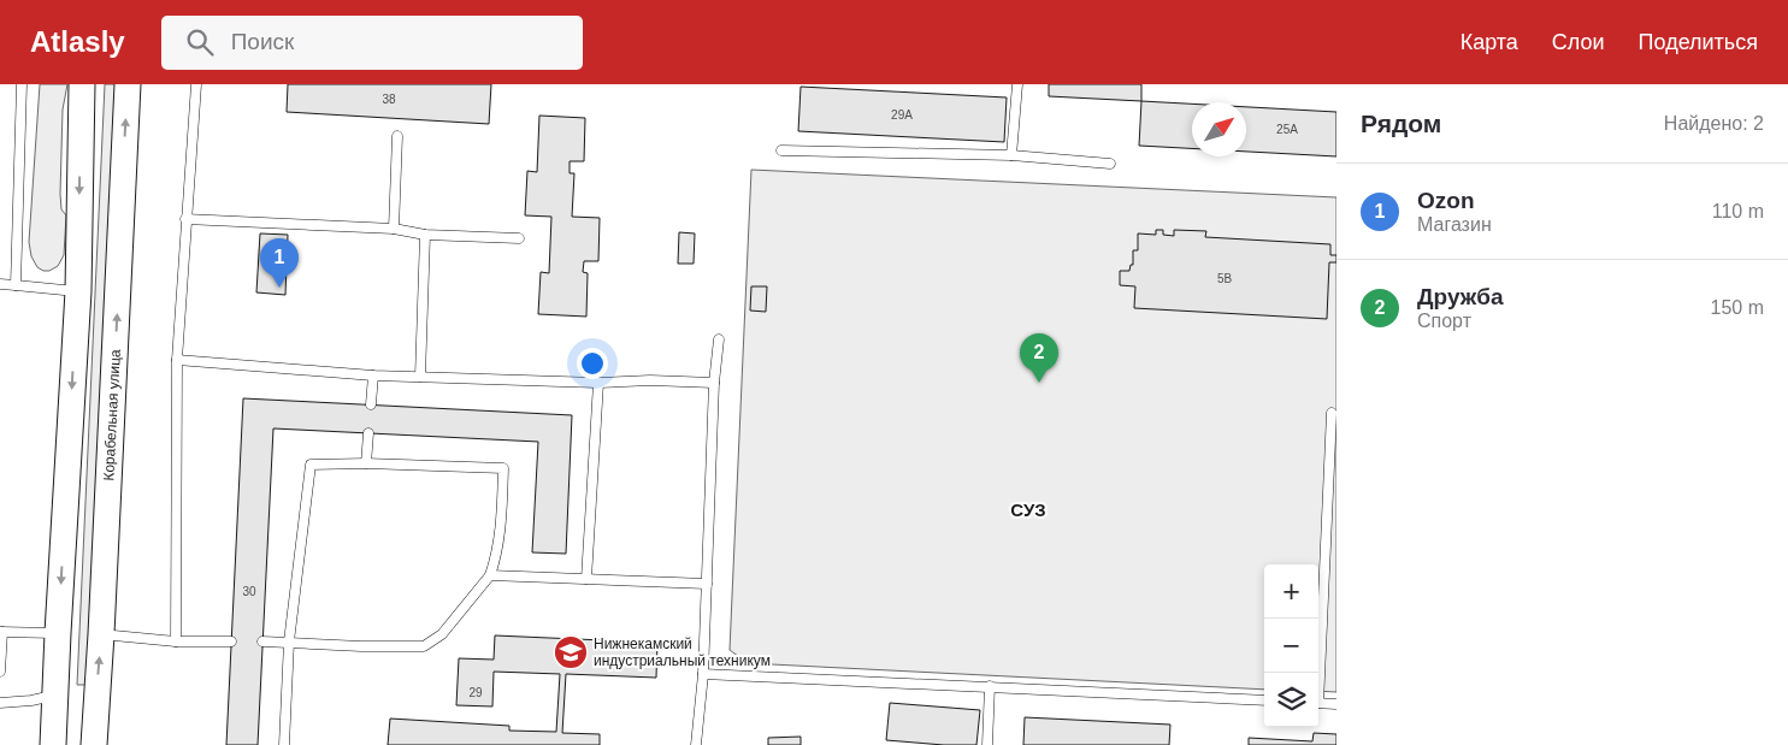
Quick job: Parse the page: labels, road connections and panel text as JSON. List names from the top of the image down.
{
  "streets": {
    "main road": ["Корабельная улица"]
  },
  "districts": ["СУЗ"],
  "places": {
    "school or university": ["Нижнекамский индустриальный техникум"]
  },
  "house_numbers": [
    "38",
    "29А",
    "25А",
    "5В",
    "30",
    "29"
  ],
  "north": "top right",
  "page": {
    "header": "Atlasly",
    "search": "Поиск",
    "nav": ["Карта", "Слои", "Поделиться"],
    "heading": ["Рядом", "Найдено: 2"],
    "list": [
      {
        "mark": "1",
        "name": "Ozon",
        "note": "Магазин",
        "value": "110 m"
      },
      {
        "mark": "2",
        "name": "Дружба",
        "note": "Спорт",
        "value": "150 m"
      }
    ],
    "pins": ["1", "2"],
    "map_buttons": ["+", "−"]
  }
}
